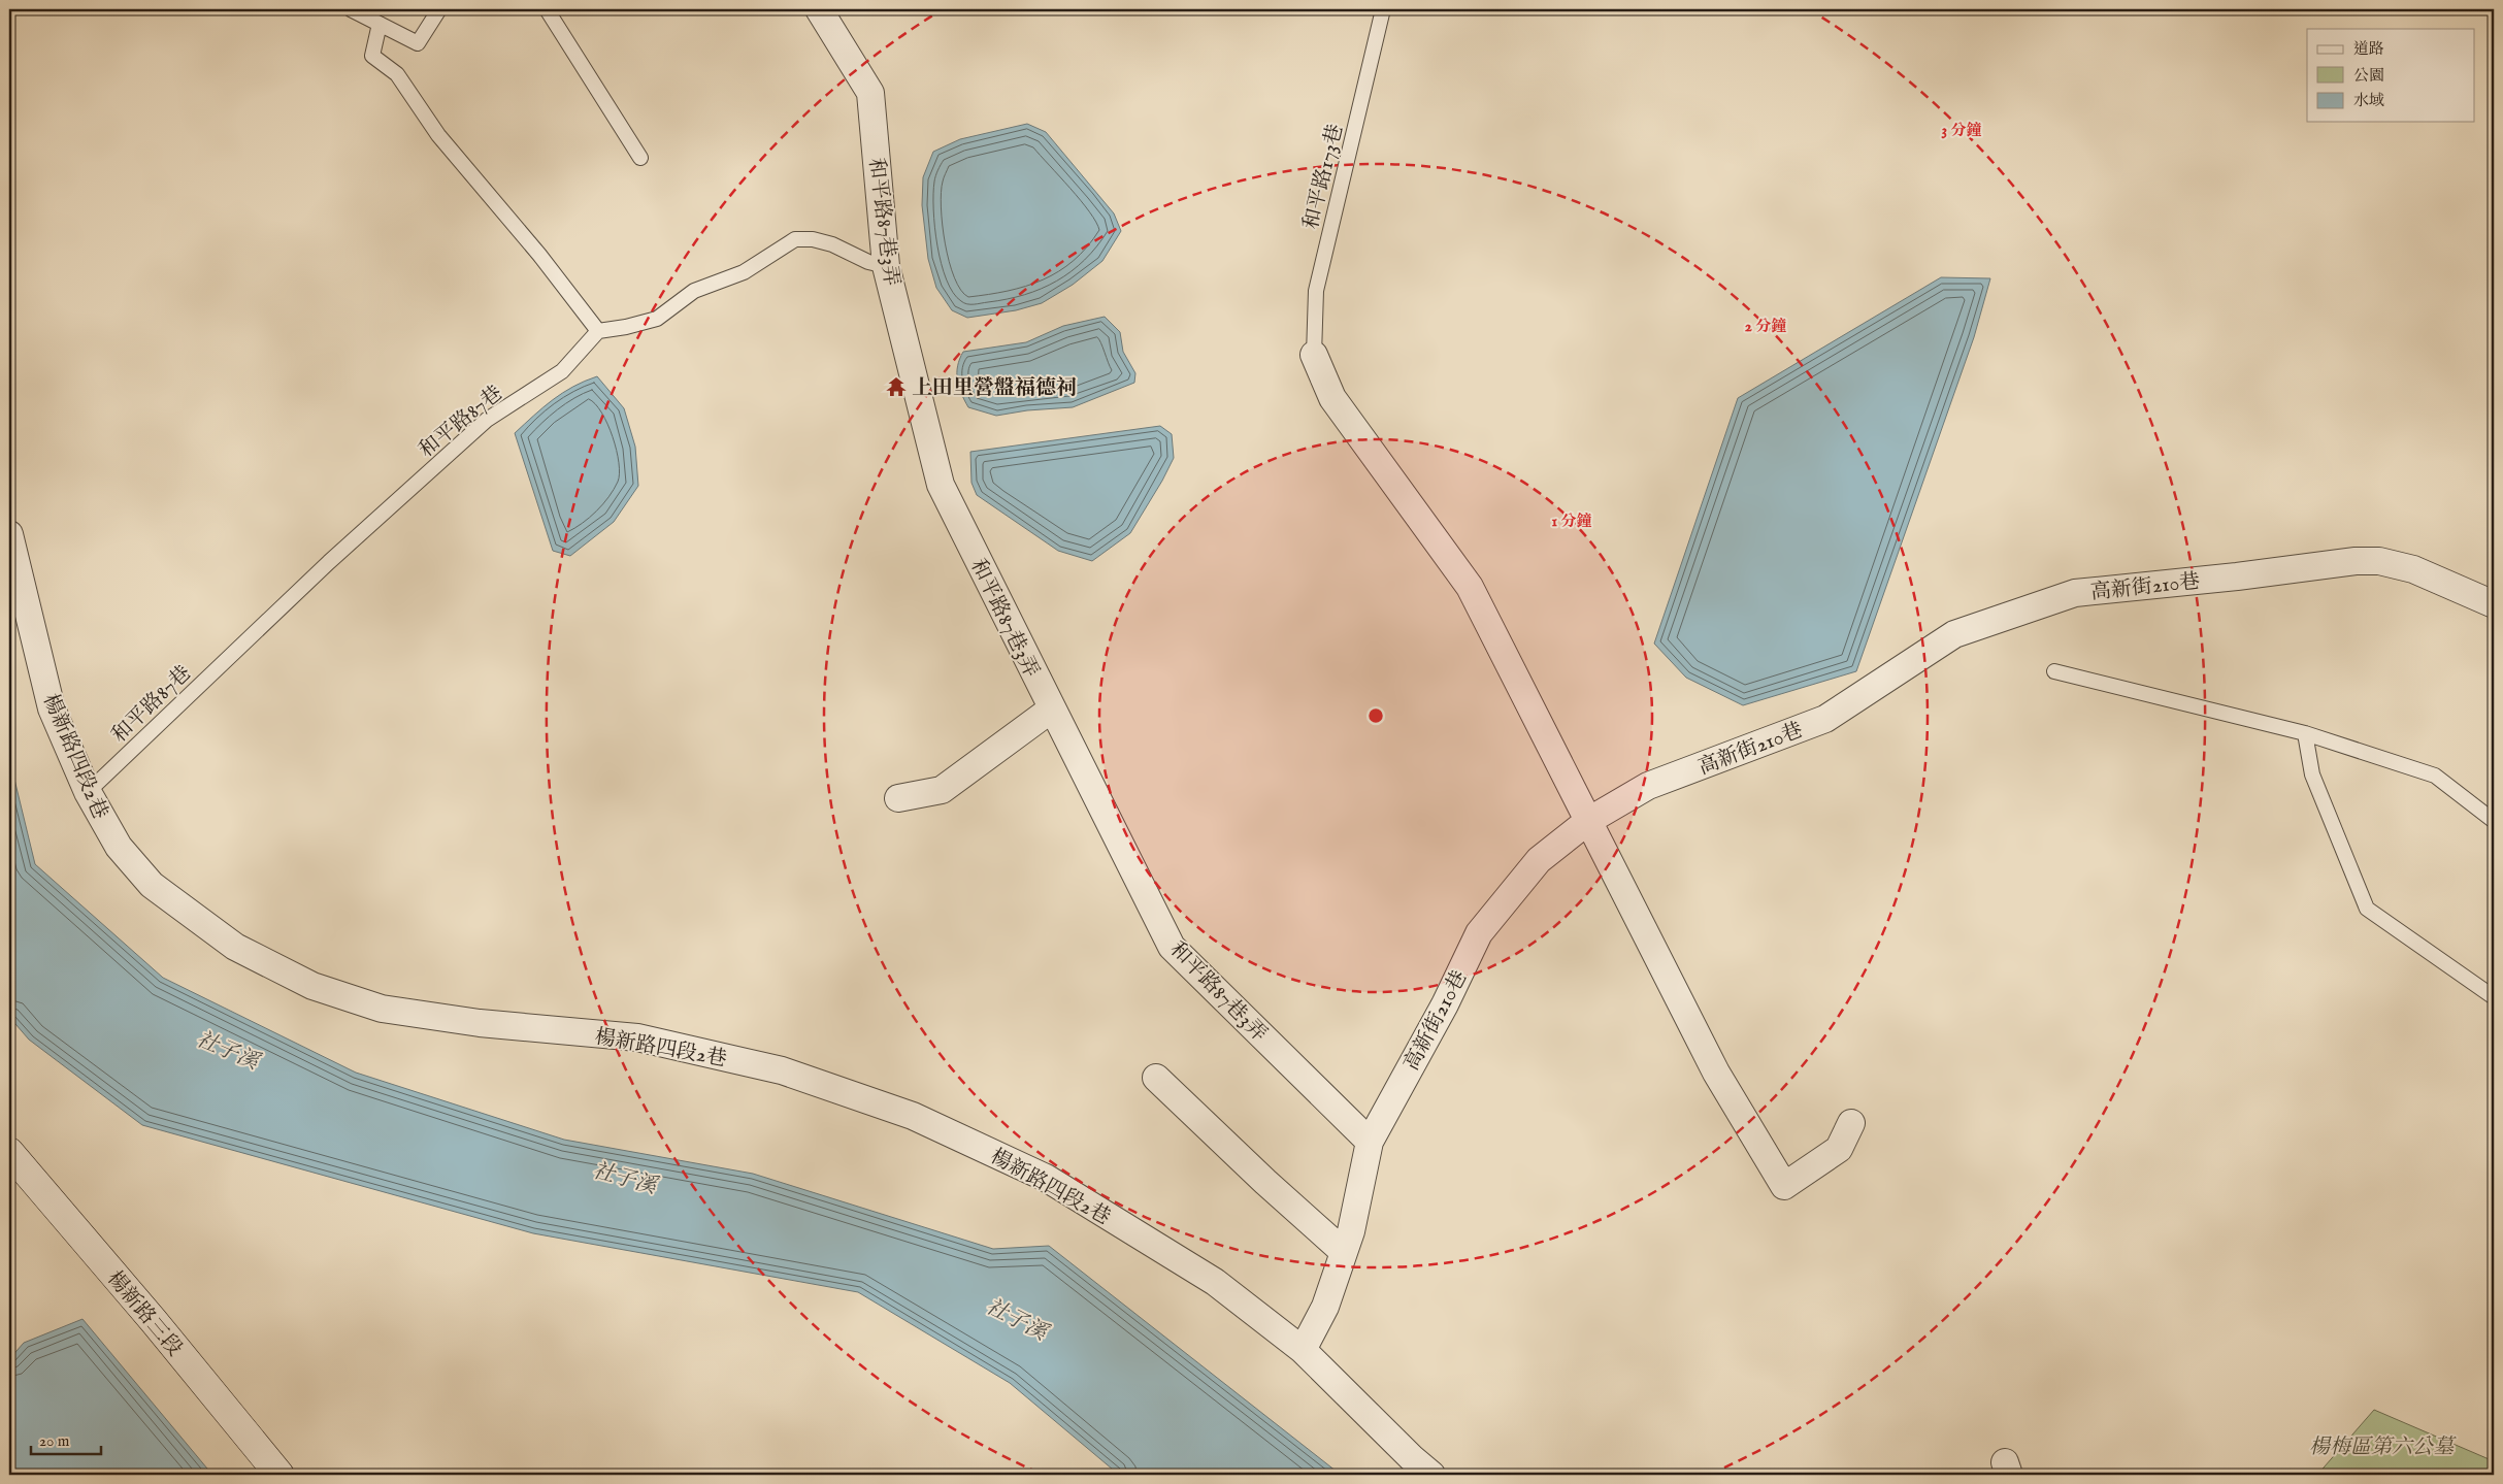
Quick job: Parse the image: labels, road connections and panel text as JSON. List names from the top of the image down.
{
  "streets": {
    "main road": ["楊新路三段"],
    "street": ["和平路87巷3弄", "高新街210巷", "楊新路四段2巷"],
    "lane": ["和平路173巷", "和平路87巷"]
  },
  "crossings": [
    ["和平路87巷3弄", "高新街210巷"],
    ["和平路87巷", "楊新路四段2巷"],
    ["高新街210巷", "楊新路四段2巷"]
  ],
  "water": ["社子溪"],
  "parks": ["楊梅區第六公墓"],
  "places": {
    "temple": ["上田里營盤福德祠"]
  },
  "legend": ["道路", "公園", "水域"],
  "scale_bar": "20 m",
  "rings": ["3 分鐘", "2 分鐘", "1 分鐘"]
}
